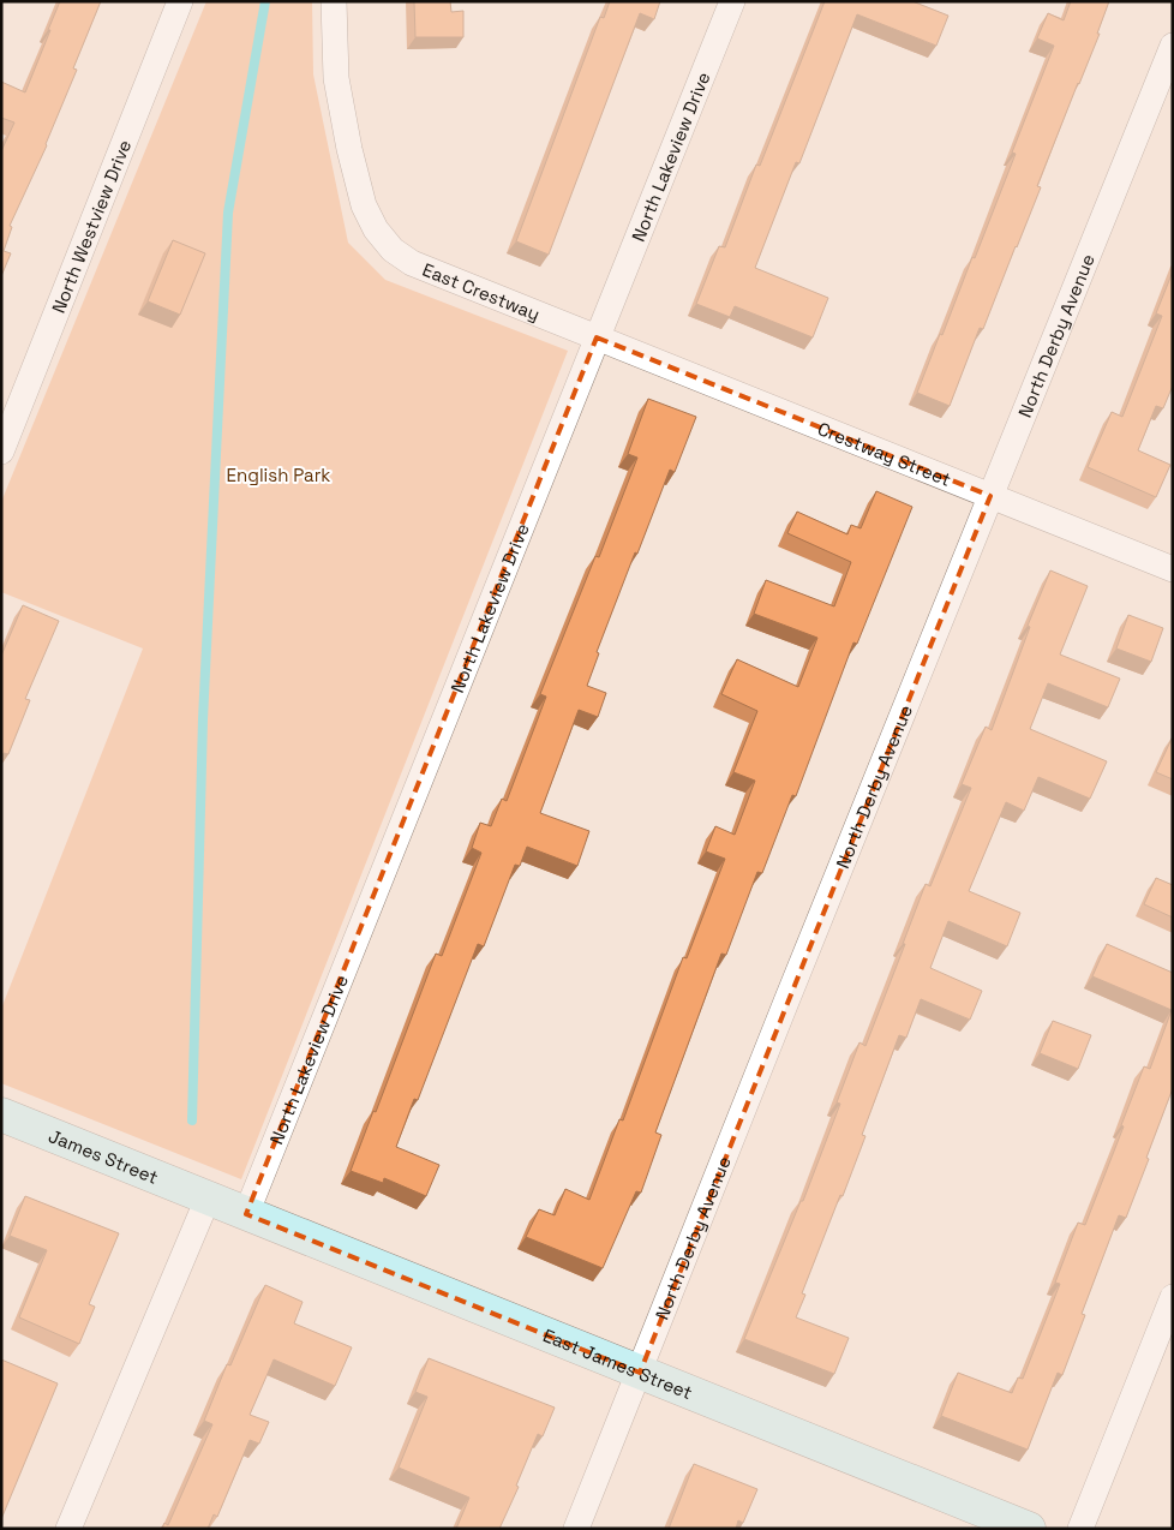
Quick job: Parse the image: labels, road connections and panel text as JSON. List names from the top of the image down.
{
  "streets": {
    "street": [
      "North Lakeview Drive",
      "North Westview Drive",
      "East Crestway",
      "North Derby Avenue",
      "Crestway Street",
      "James Street",
      "East James Street"
    ]
  },
  "crossings": [
    ["North Lakeview Drive", "East Crestway"],
    ["North Lakeview Drive", "Crestway Street"],
    ["North Lakeview Drive", "East James Street"],
    ["East Crestway", "Crestway Street"],
    ["North Derby Avenue", "Crestway Street"],
    ["North Derby Avenue", "East James Street"],
    ["James Street", "East James Street"]
  ],
  "parks": ["English Park"]
}
